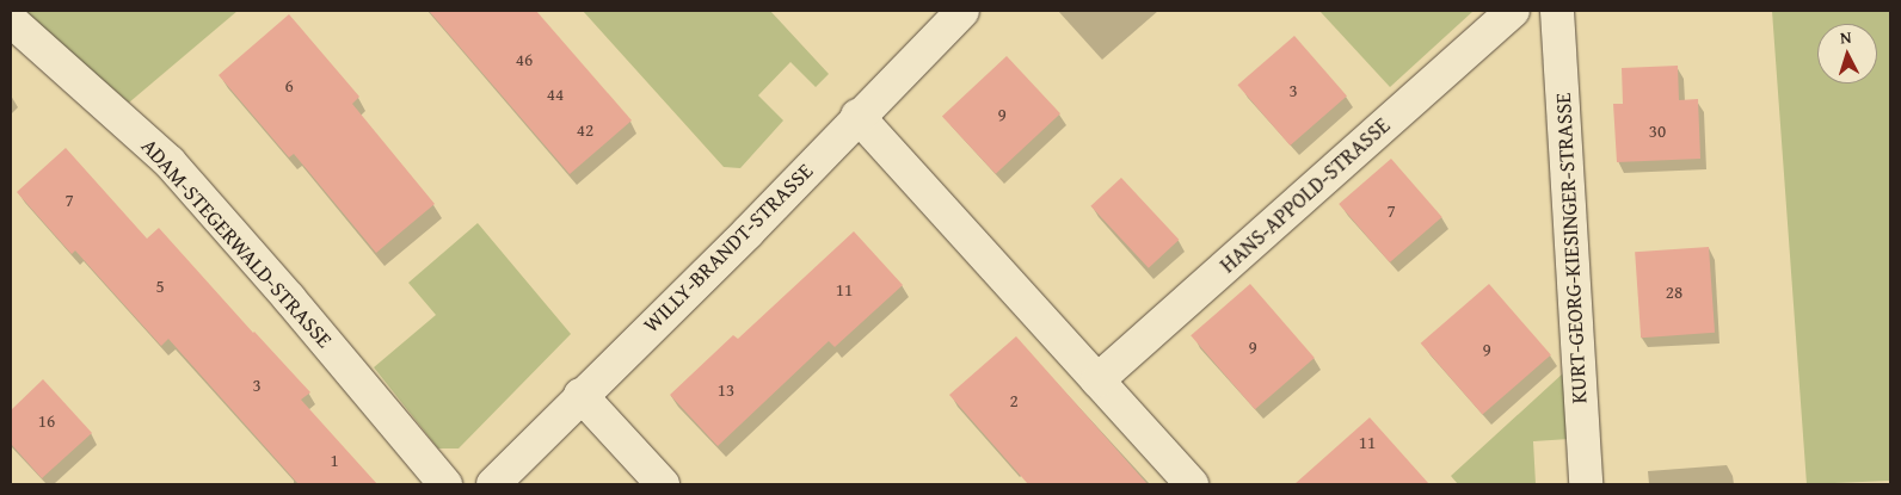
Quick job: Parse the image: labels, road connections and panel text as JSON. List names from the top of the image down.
{
  "streets": {
    "street": [
      "HANS-APPOLD-STRASSE",
      "ADAM-STEGERWALD-STRASSE",
      "WILLY-BRANDT-STRASSE",
      "KURT-GEORG-KIESINGER-STRASSE"
    ]
  },
  "house_numbers": [
    "46",
    "6",
    "3",
    "44",
    "9",
    "42",
    "30",
    "7",
    "7",
    "5",
    "11",
    "28",
    "9",
    "9",
    "3",
    "13",
    "2",
    "16",
    "11",
    "1"
  ],
  "north": "top"
}
